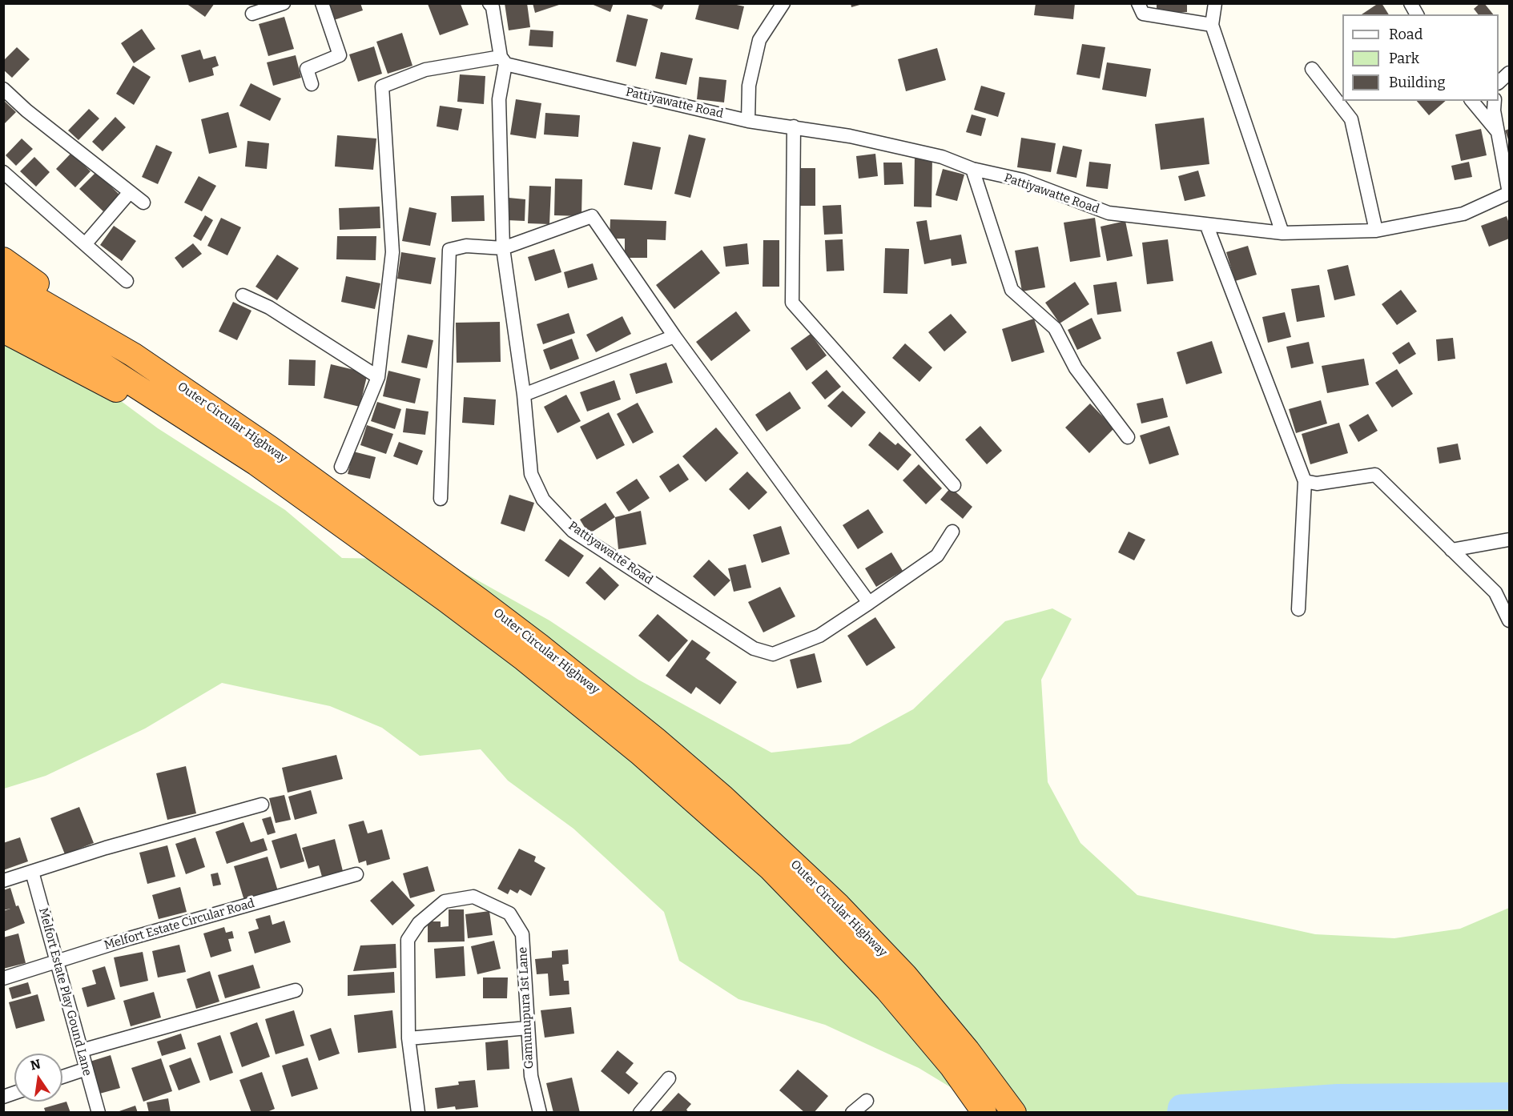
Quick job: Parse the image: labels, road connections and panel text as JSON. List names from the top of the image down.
{
  "streets": {
    "highway": ["Outer Circular Highway"],
    "street": [
      "Pattiyawatte Road",
      "Melfort Estate Circular Road",
      "Melfort Estate Play Gound Lane",
      "Gamunupura 1st Lane"
    ]
  },
  "crossings": [
    ["Melfort Estate Circular Road", "Melfort Estate Play Gound Lane"]
  ],
  "legend": ["Road", "Park", "Building"],
  "north": "top"
}
